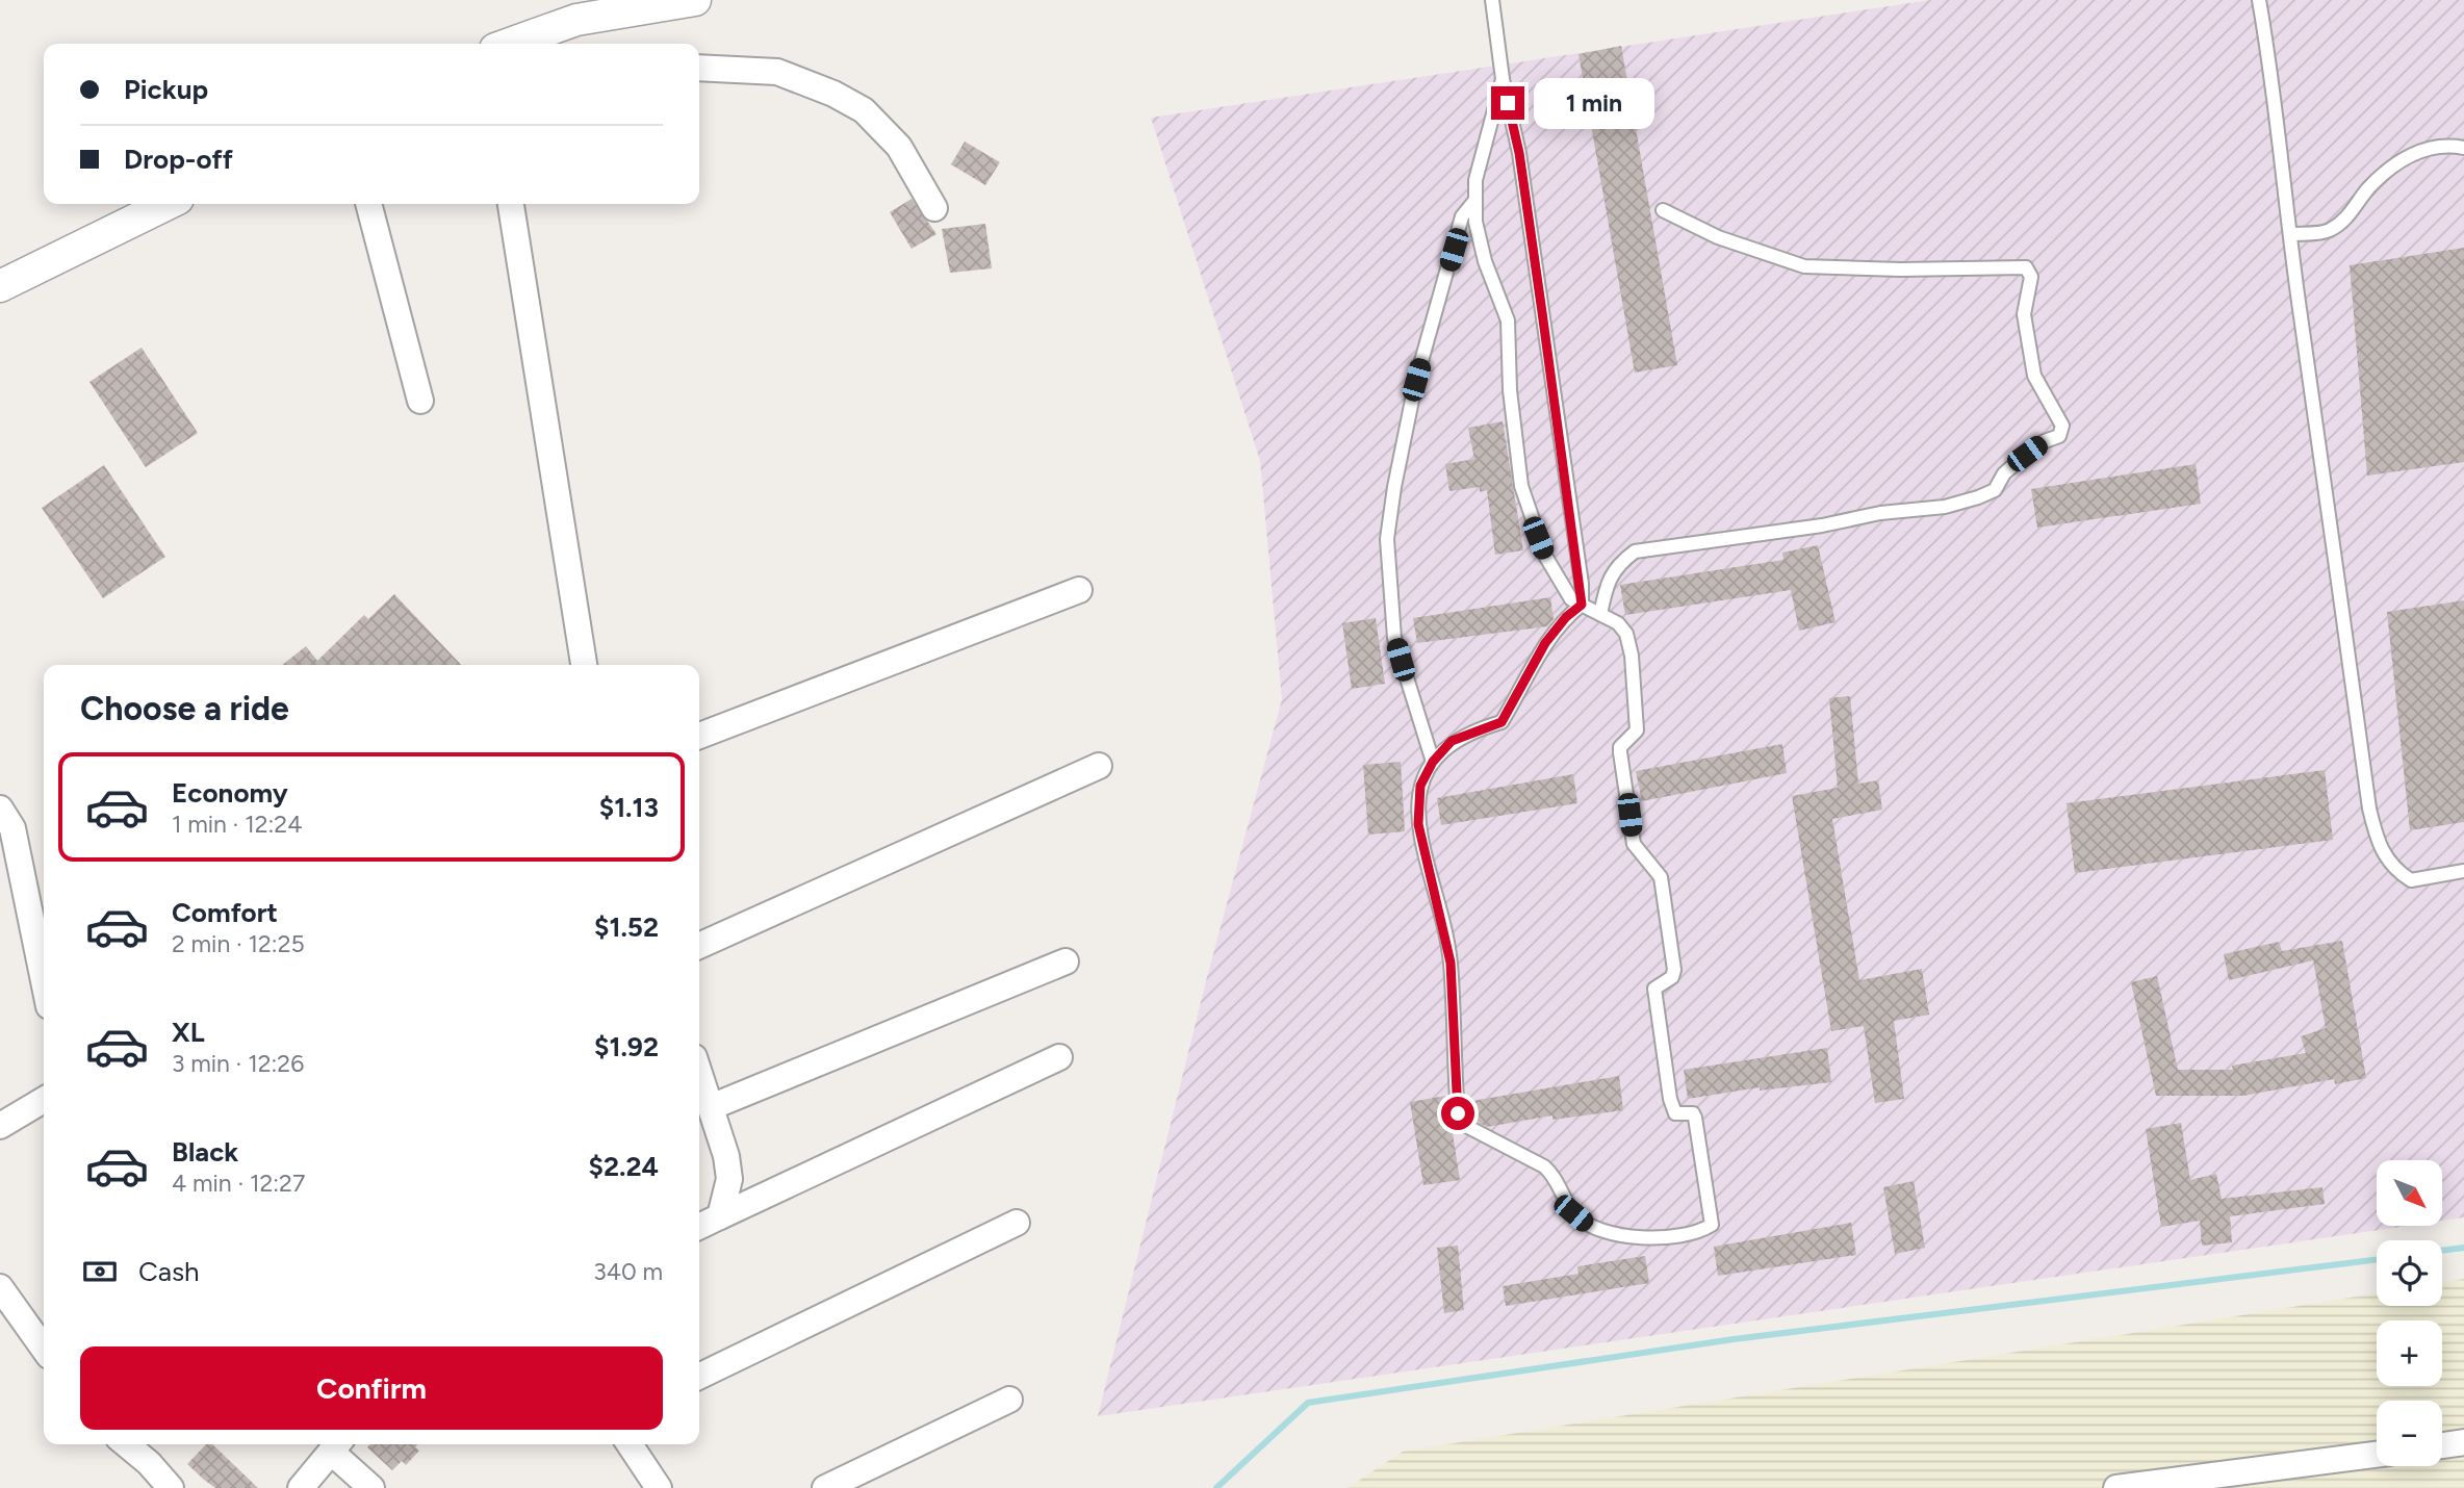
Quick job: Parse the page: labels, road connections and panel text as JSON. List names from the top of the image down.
{
  "north": "bottom right",
  "page": {
    "banner": ["Pickup", "Drop-off"],
    "bubble": "1 min",
    "heading": "Choose a ride",
    "list": [
      {
        "name": "Economy",
        "note": "1 min · 12:24",
        "value": "$1.13"
      },
      {
        "name": "Comfort",
        "note": "2 min · 12:25",
        "value": "$1.52"
      },
      {
        "name": "XL",
        "note": "3 min · 12:26",
        "value": "$1.92"
      },
      {
        "name": "Black",
        "note": "4 min · 12:27",
        "value": "$2.24"
      }
    ],
    "map_buttons": ["+", "−"],
    "pay": ["Cash", "340 m"],
    "buttons": "Confirm"
  }
}
